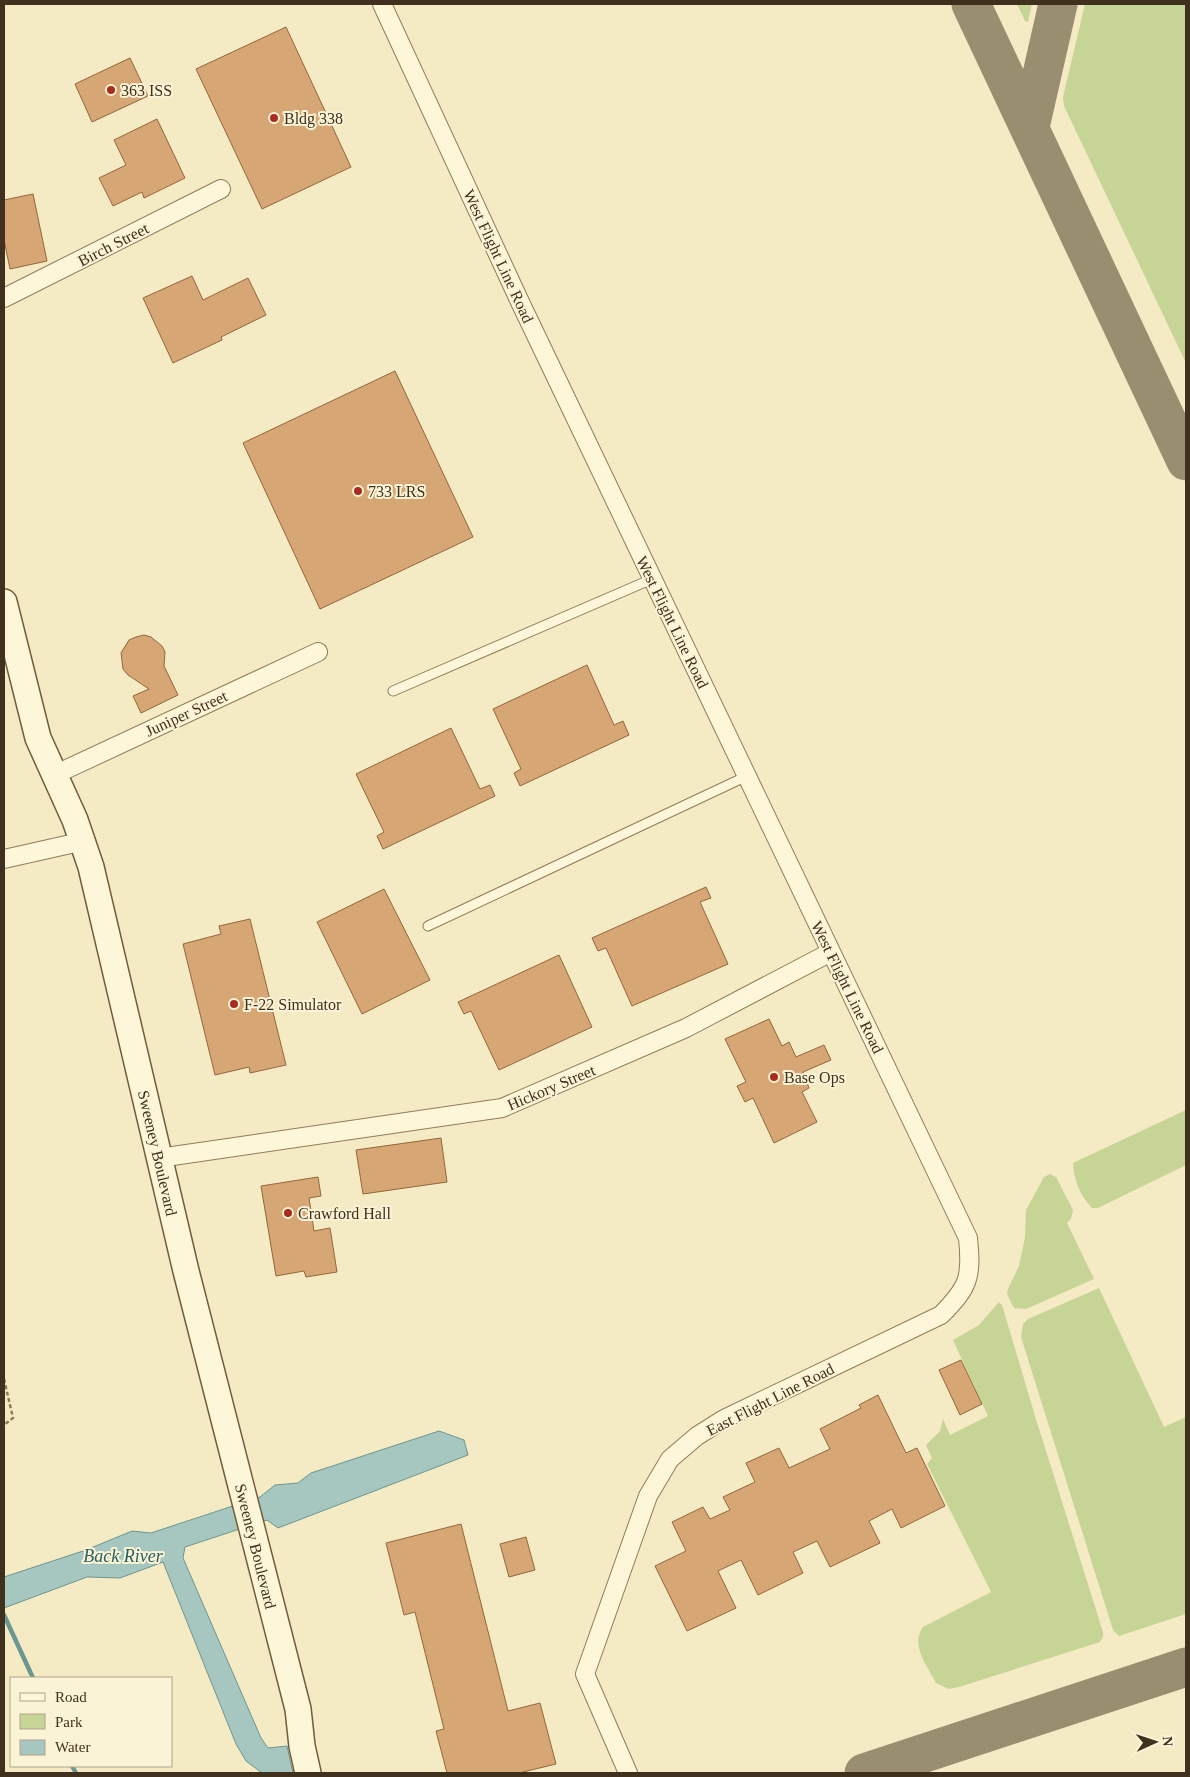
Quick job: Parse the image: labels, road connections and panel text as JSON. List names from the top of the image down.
{
  "streets": {
    "main road": ["Sweeney Boulevard"],
    "street": [
      "Birch Street",
      "West Flight Line Road",
      "Juniper Street",
      "Hickory Street",
      "East Flight Line Road"
    ]
  },
  "crossings": [
    ["West Flight Line Road", "Hickory Street"],
    ["West Flight Line Road", "East Flight Line Road"],
    ["Juniper Street", "Sweeney Boulevard"],
    ["Hickory Street", "Sweeney Boulevard"]
  ],
  "water": ["Back River"],
  "places": [
    "363 ISS",
    "Bldg 338",
    "733 LRS",
    "F-22 Simulator",
    "Base Ops",
    "Crawford Hall"
  ],
  "legend": ["Road", "Park", "Water"],
  "north": "right"
}
